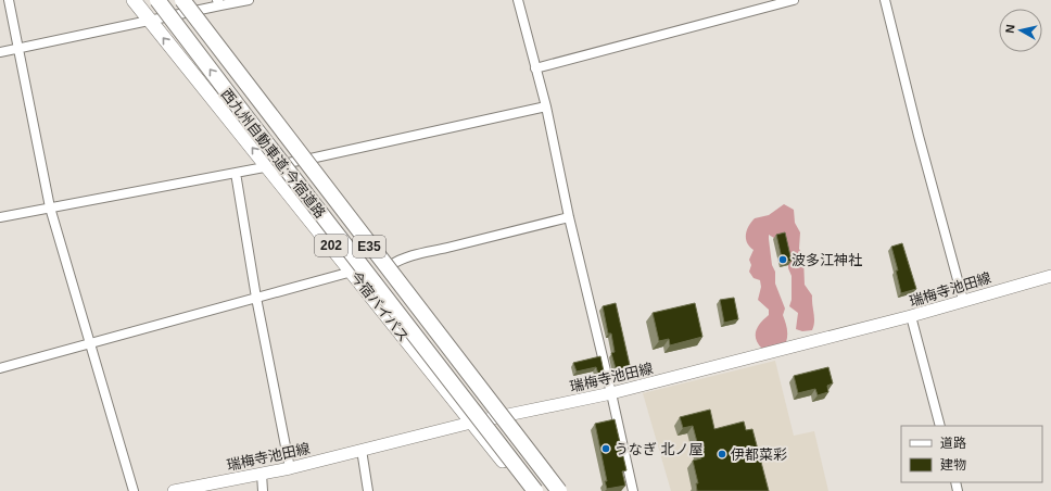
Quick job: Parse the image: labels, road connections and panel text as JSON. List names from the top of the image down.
{
  "streets": {
    "highway": [
      "西九州自動車道;今宿道路",
      "202",
      "E35",
      "今宿バイパス"
    ],
    "main road": ["瑞梅寺池田線"]
  },
  "crossings": [
    ["202", "瑞梅寺池田線"],
    ["瑞梅寺池田線", "今宿バイパス"]
  ],
  "places": ["波多江神社", "うなぎ 北ノ屋", "伊都菜彩"],
  "legend": ["道路", "建物"],
  "north": "left"
}
